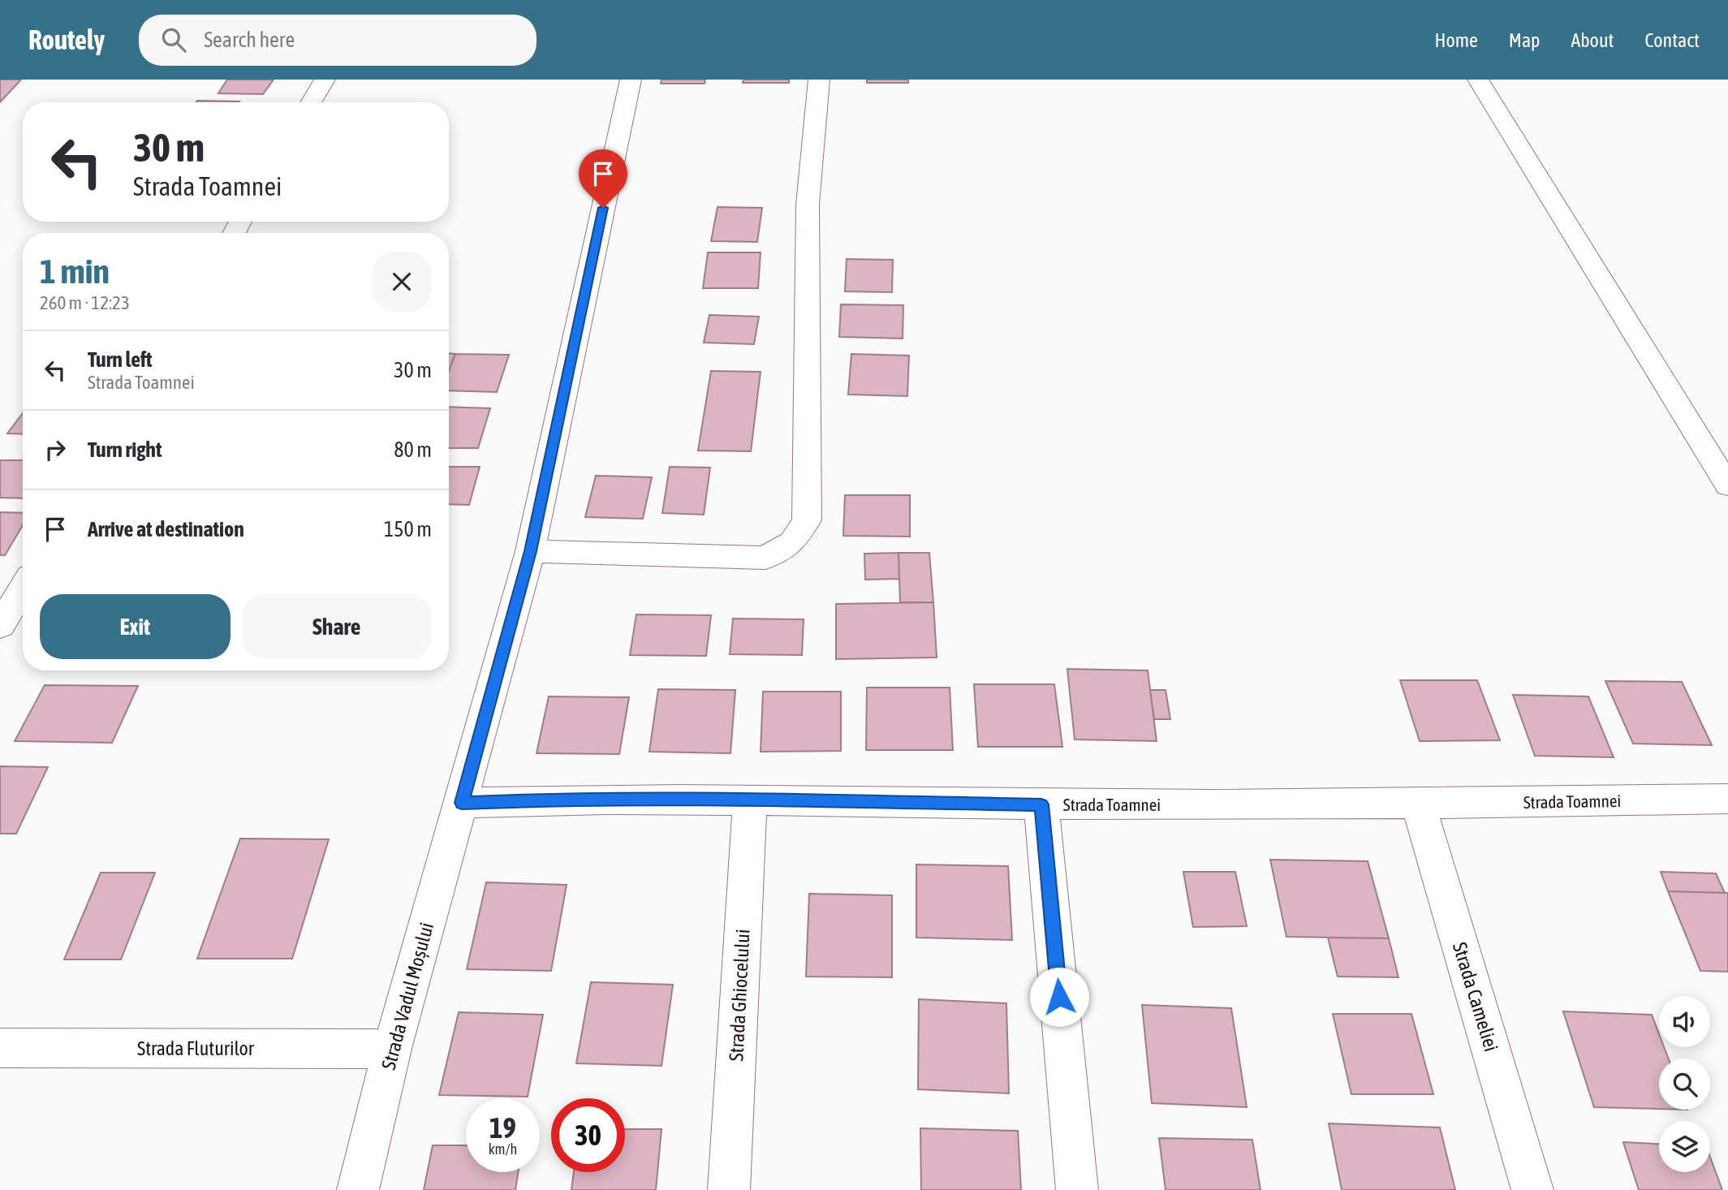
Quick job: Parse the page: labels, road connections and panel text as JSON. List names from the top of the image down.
{
  "streets": {
    "street": [
      "Strada Toamnei",
      "Strada Ghiocelului",
      "Strada Vadul Moșului",
      "Strada Cameliei",
      "Strada Fluturilor"
    ]
  },
  "crossings": [
    ["Strada Toamnei", "Strada Ghiocelului"],
    ["Strada Toamnei", "Strada Vadul Moșului"],
    ["Strada Toamnei", "Strada Cameliei"],
    ["Strada Vadul Moșului", "Strada Fluturilor"]
  ],
  "page": {
    "header": "Routely",
    "search": "Search here",
    "nav": [
      "Home",
      "Map",
      "About",
      "Contact"
    ],
    "turn": ["30 m", "Strada Toamnei"],
    "heading": ["1 min", "260 m · 12:23"],
    "list": [
      {
        "name": "Turn left",
        "note": "Strada Toamnei",
        "value": "30 m"
      },
      {
        "name": "Turn right",
        "value": "80 m"
      },
      {
        "name": "Arrive at destination",
        "value": "150 m"
      }
    ],
    "buttons": ["Exit", "Share"],
    "speed": "19 km/h",
    "limit": "30"
  }
}
